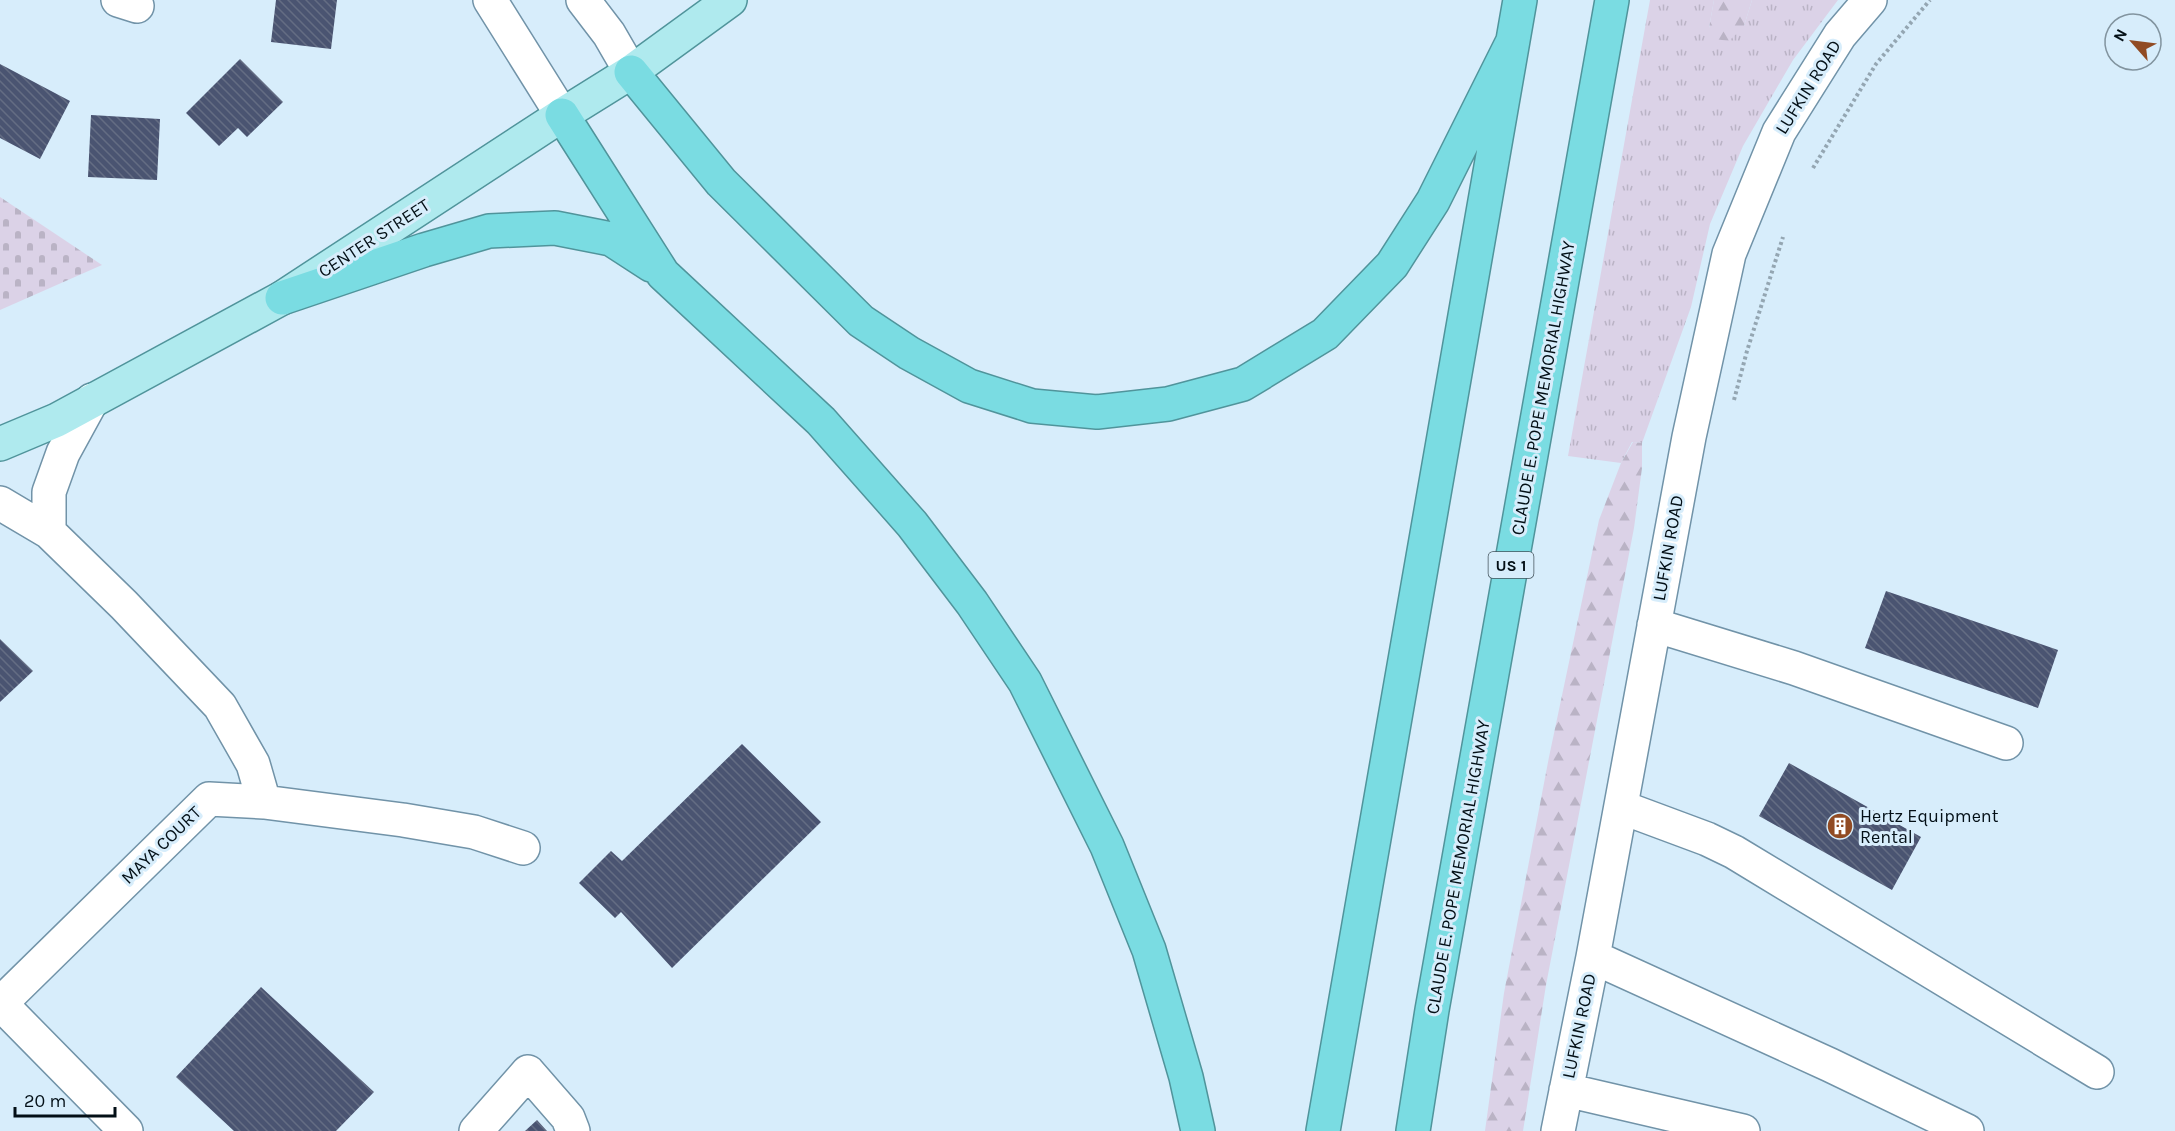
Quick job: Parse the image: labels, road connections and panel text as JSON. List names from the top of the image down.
{
  "streets": {
    "highway": ["CLAUDE E. POPE MEMORIAL HIGHWAY", "US 1"],
    "main road": ["CENTER STREET"],
    "street": ["LUFKIN ROAD", "MAYA COURT"]
  },
  "places": {
    "building": ["Hertz Equipment Rental"]
  },
  "scale_bar": "20 m",
  "north": "top left"
}
